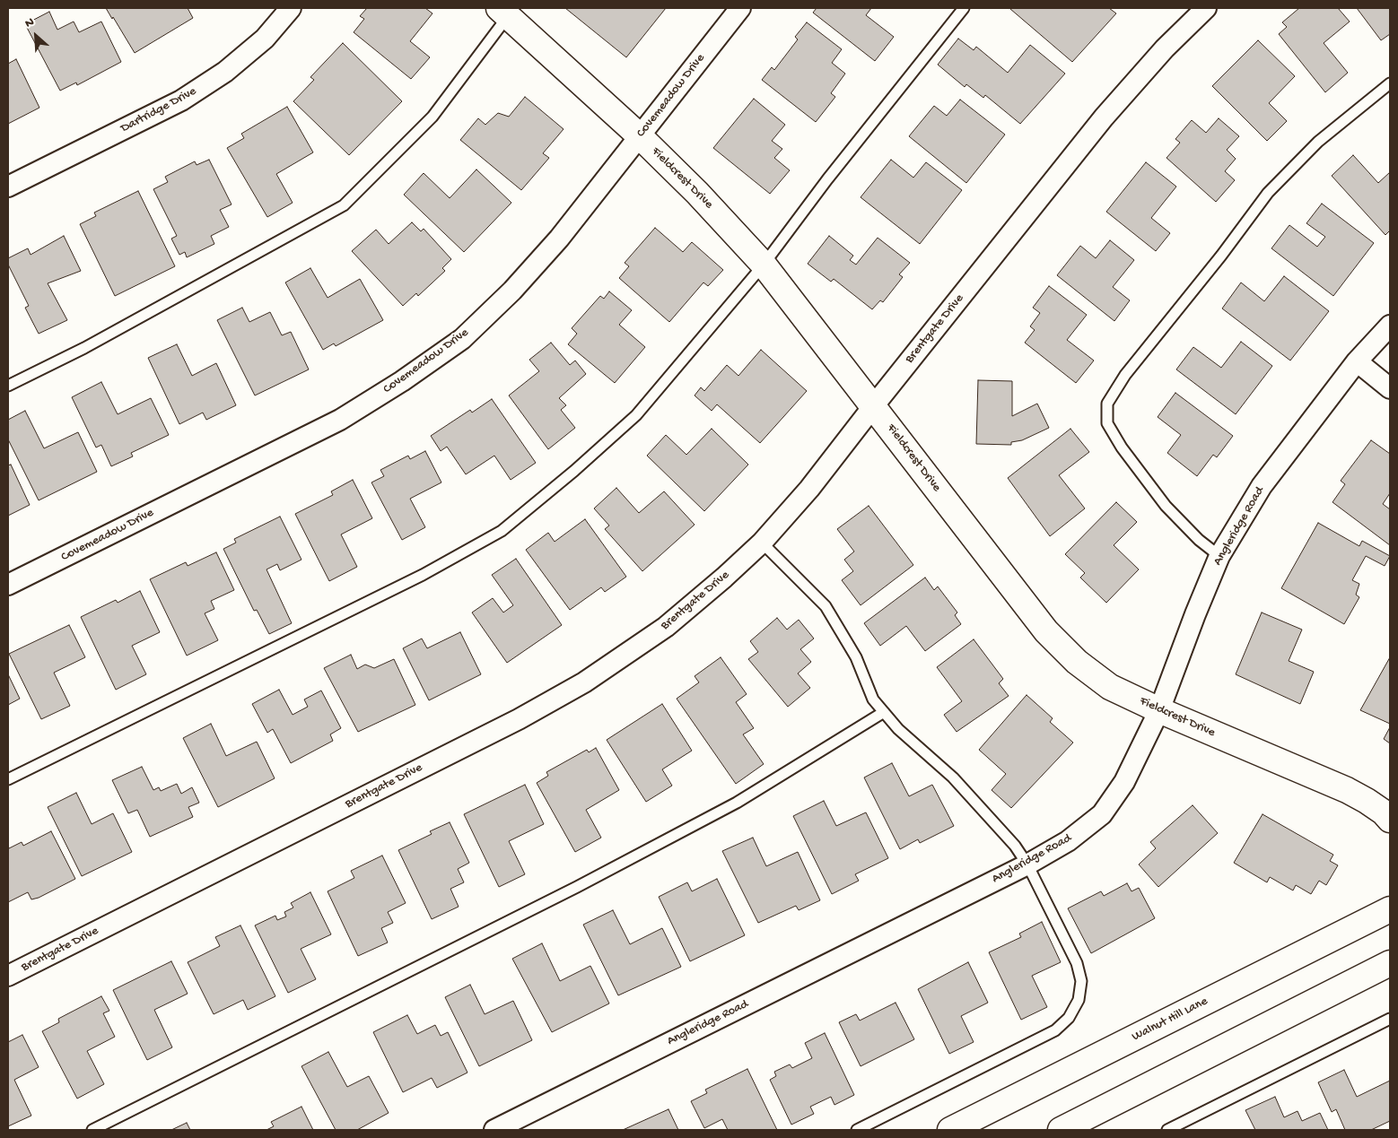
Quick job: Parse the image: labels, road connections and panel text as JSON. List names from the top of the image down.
{
  "streets": {
    "street": [
      "Covemeadow Drive",
      "Dartridge Drive",
      "Fieldcrest Drive",
      "Brentgate Drive",
      "Angleridge Road",
      "Walnut Hill Lane"
    ]
  },
  "crossings": [
    ["Covemeadow Drive", "Fieldcrest Drive"],
    ["Fieldcrest Drive", "Brentgate Drive"],
    ["Fieldcrest Drive", "Angleridge Road"]
  ],
  "north": "top left"
}
